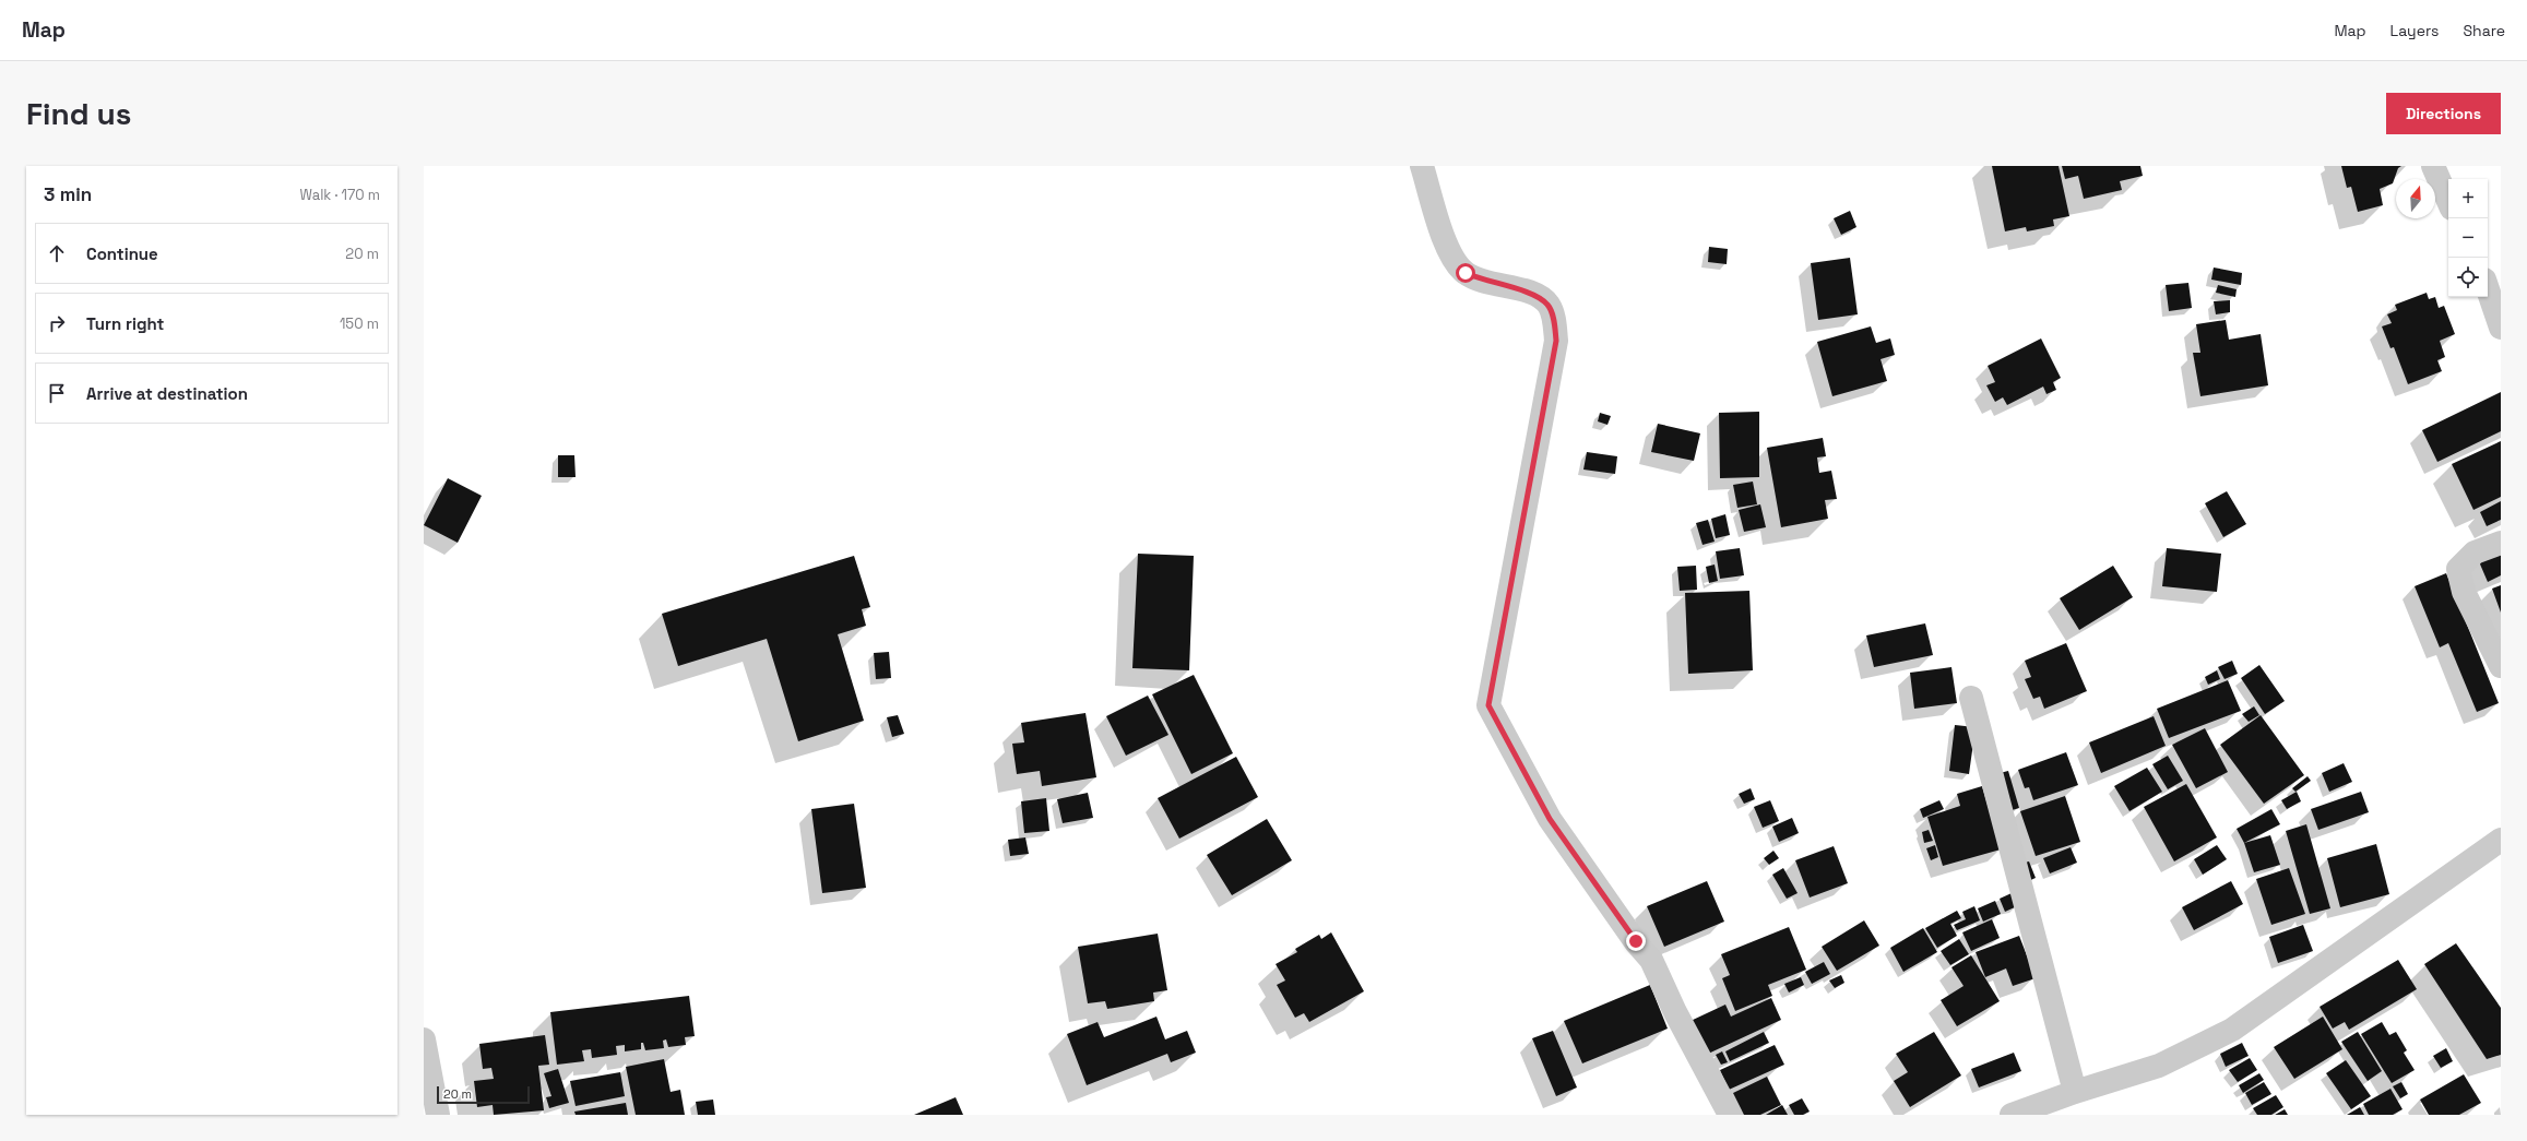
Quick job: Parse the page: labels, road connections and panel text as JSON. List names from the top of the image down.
{
  "scale_bar": "20 m",
  "north": "top",
  "page": {
    "header": "Map",
    "nav": ["Map", "Layers", "Share"],
    "buttons": "Directions",
    "title": "Find us",
    "heading": ["3 min", "Walk · 170 m"],
    "map_buttons": ["+", "−"],
    "list": [
      ["Continue", "20 m"],
      ["Turn right", "150 m"],
      "Arrive at destination"
    ],
    "scale": "20 m"
  }
}
